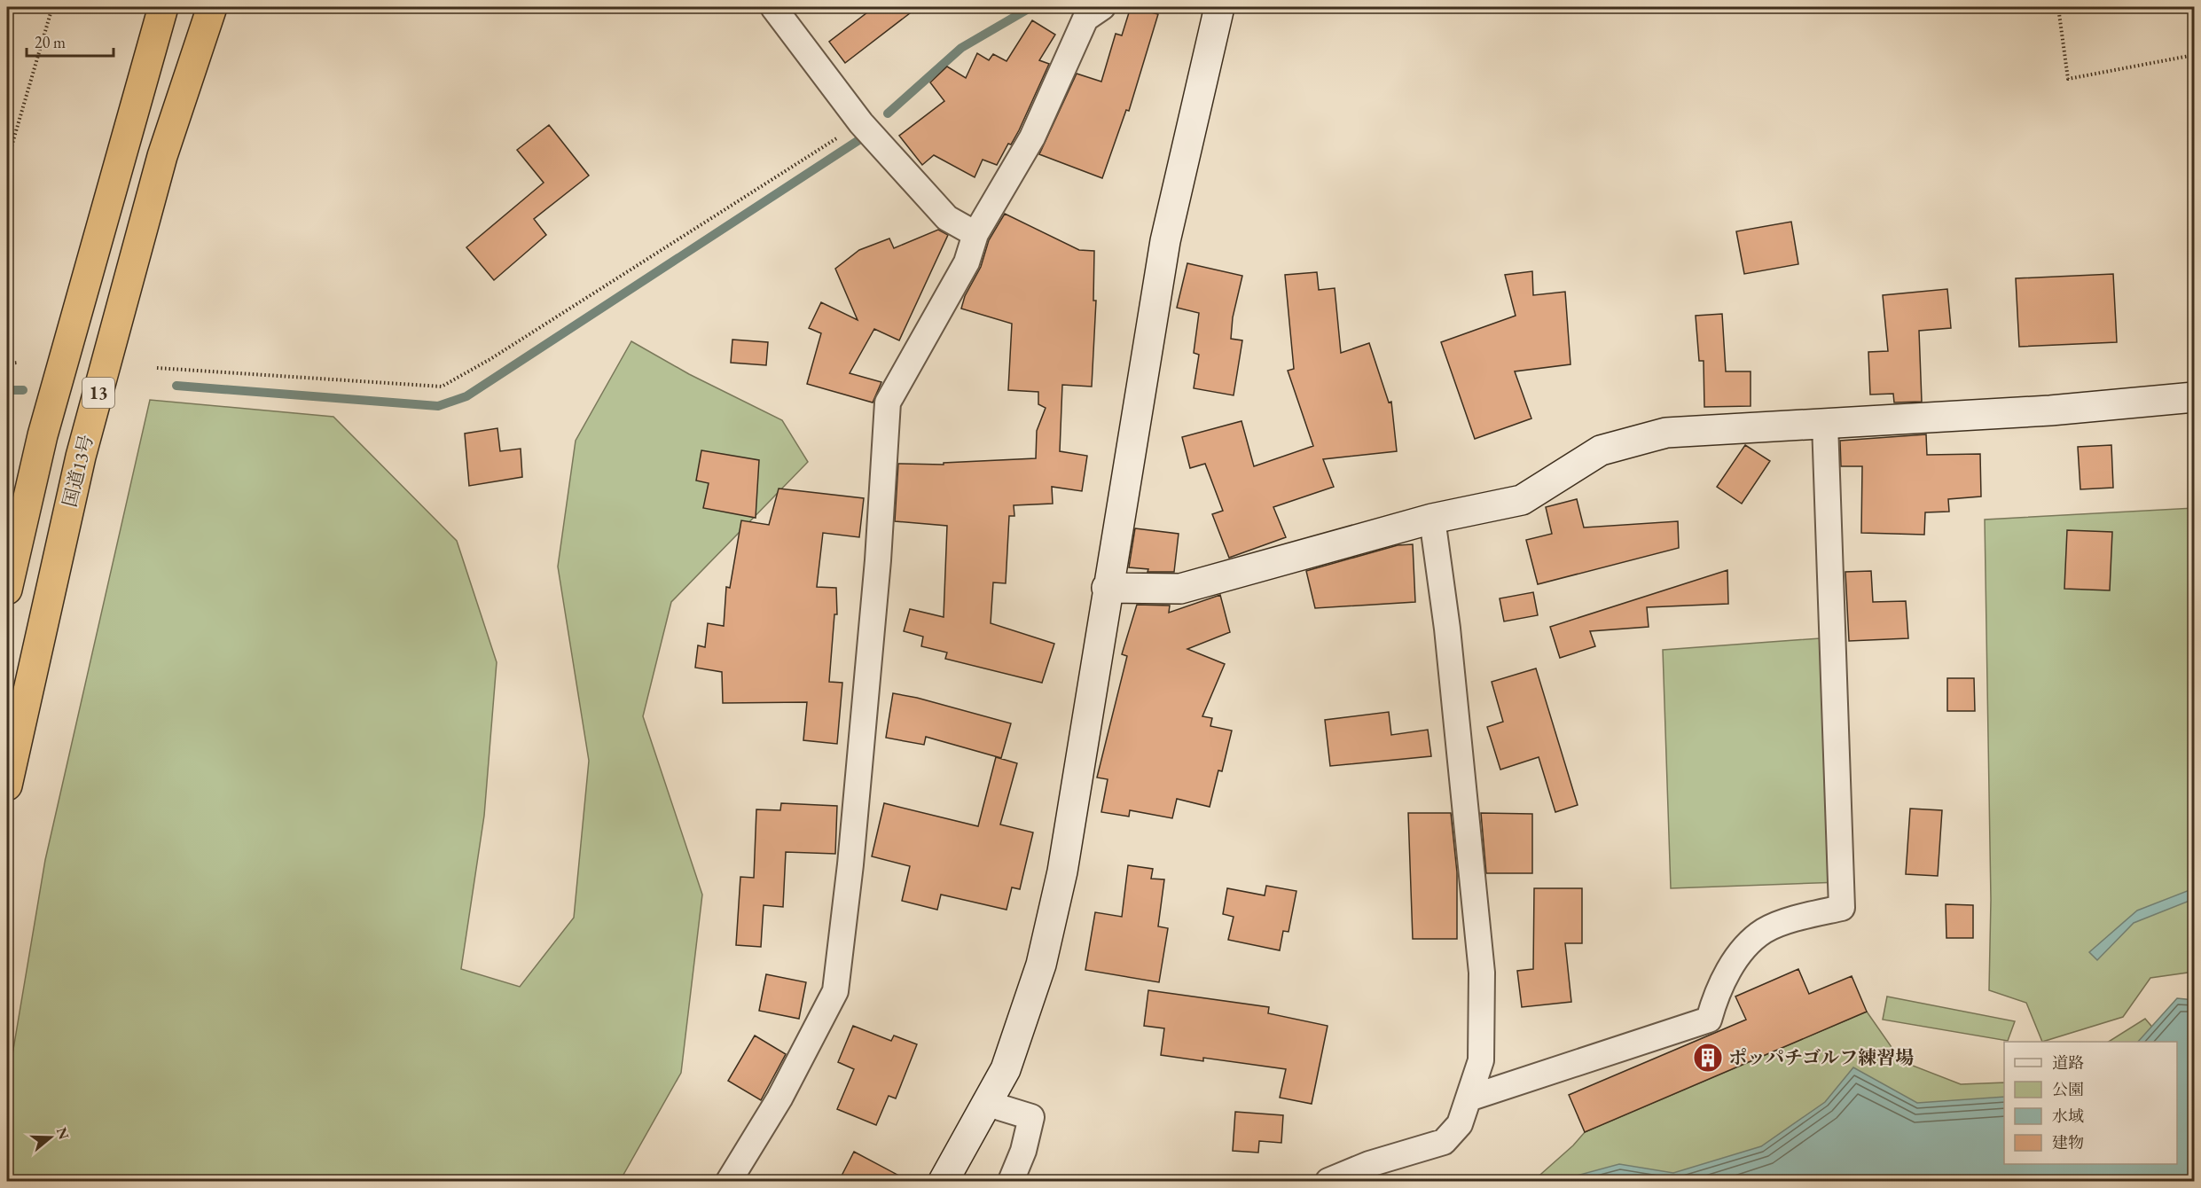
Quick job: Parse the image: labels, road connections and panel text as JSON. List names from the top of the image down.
{
  "streets": {
    "highway": ["13", "国道13号"]
  },
  "places": {
    "building": ["ポッパチゴルフ練習場"]
  },
  "legend": [
    "道路",
    "公園",
    "水域",
    "建物"
  ],
  "scale_bar": "20 m",
  "north": "right"
}
